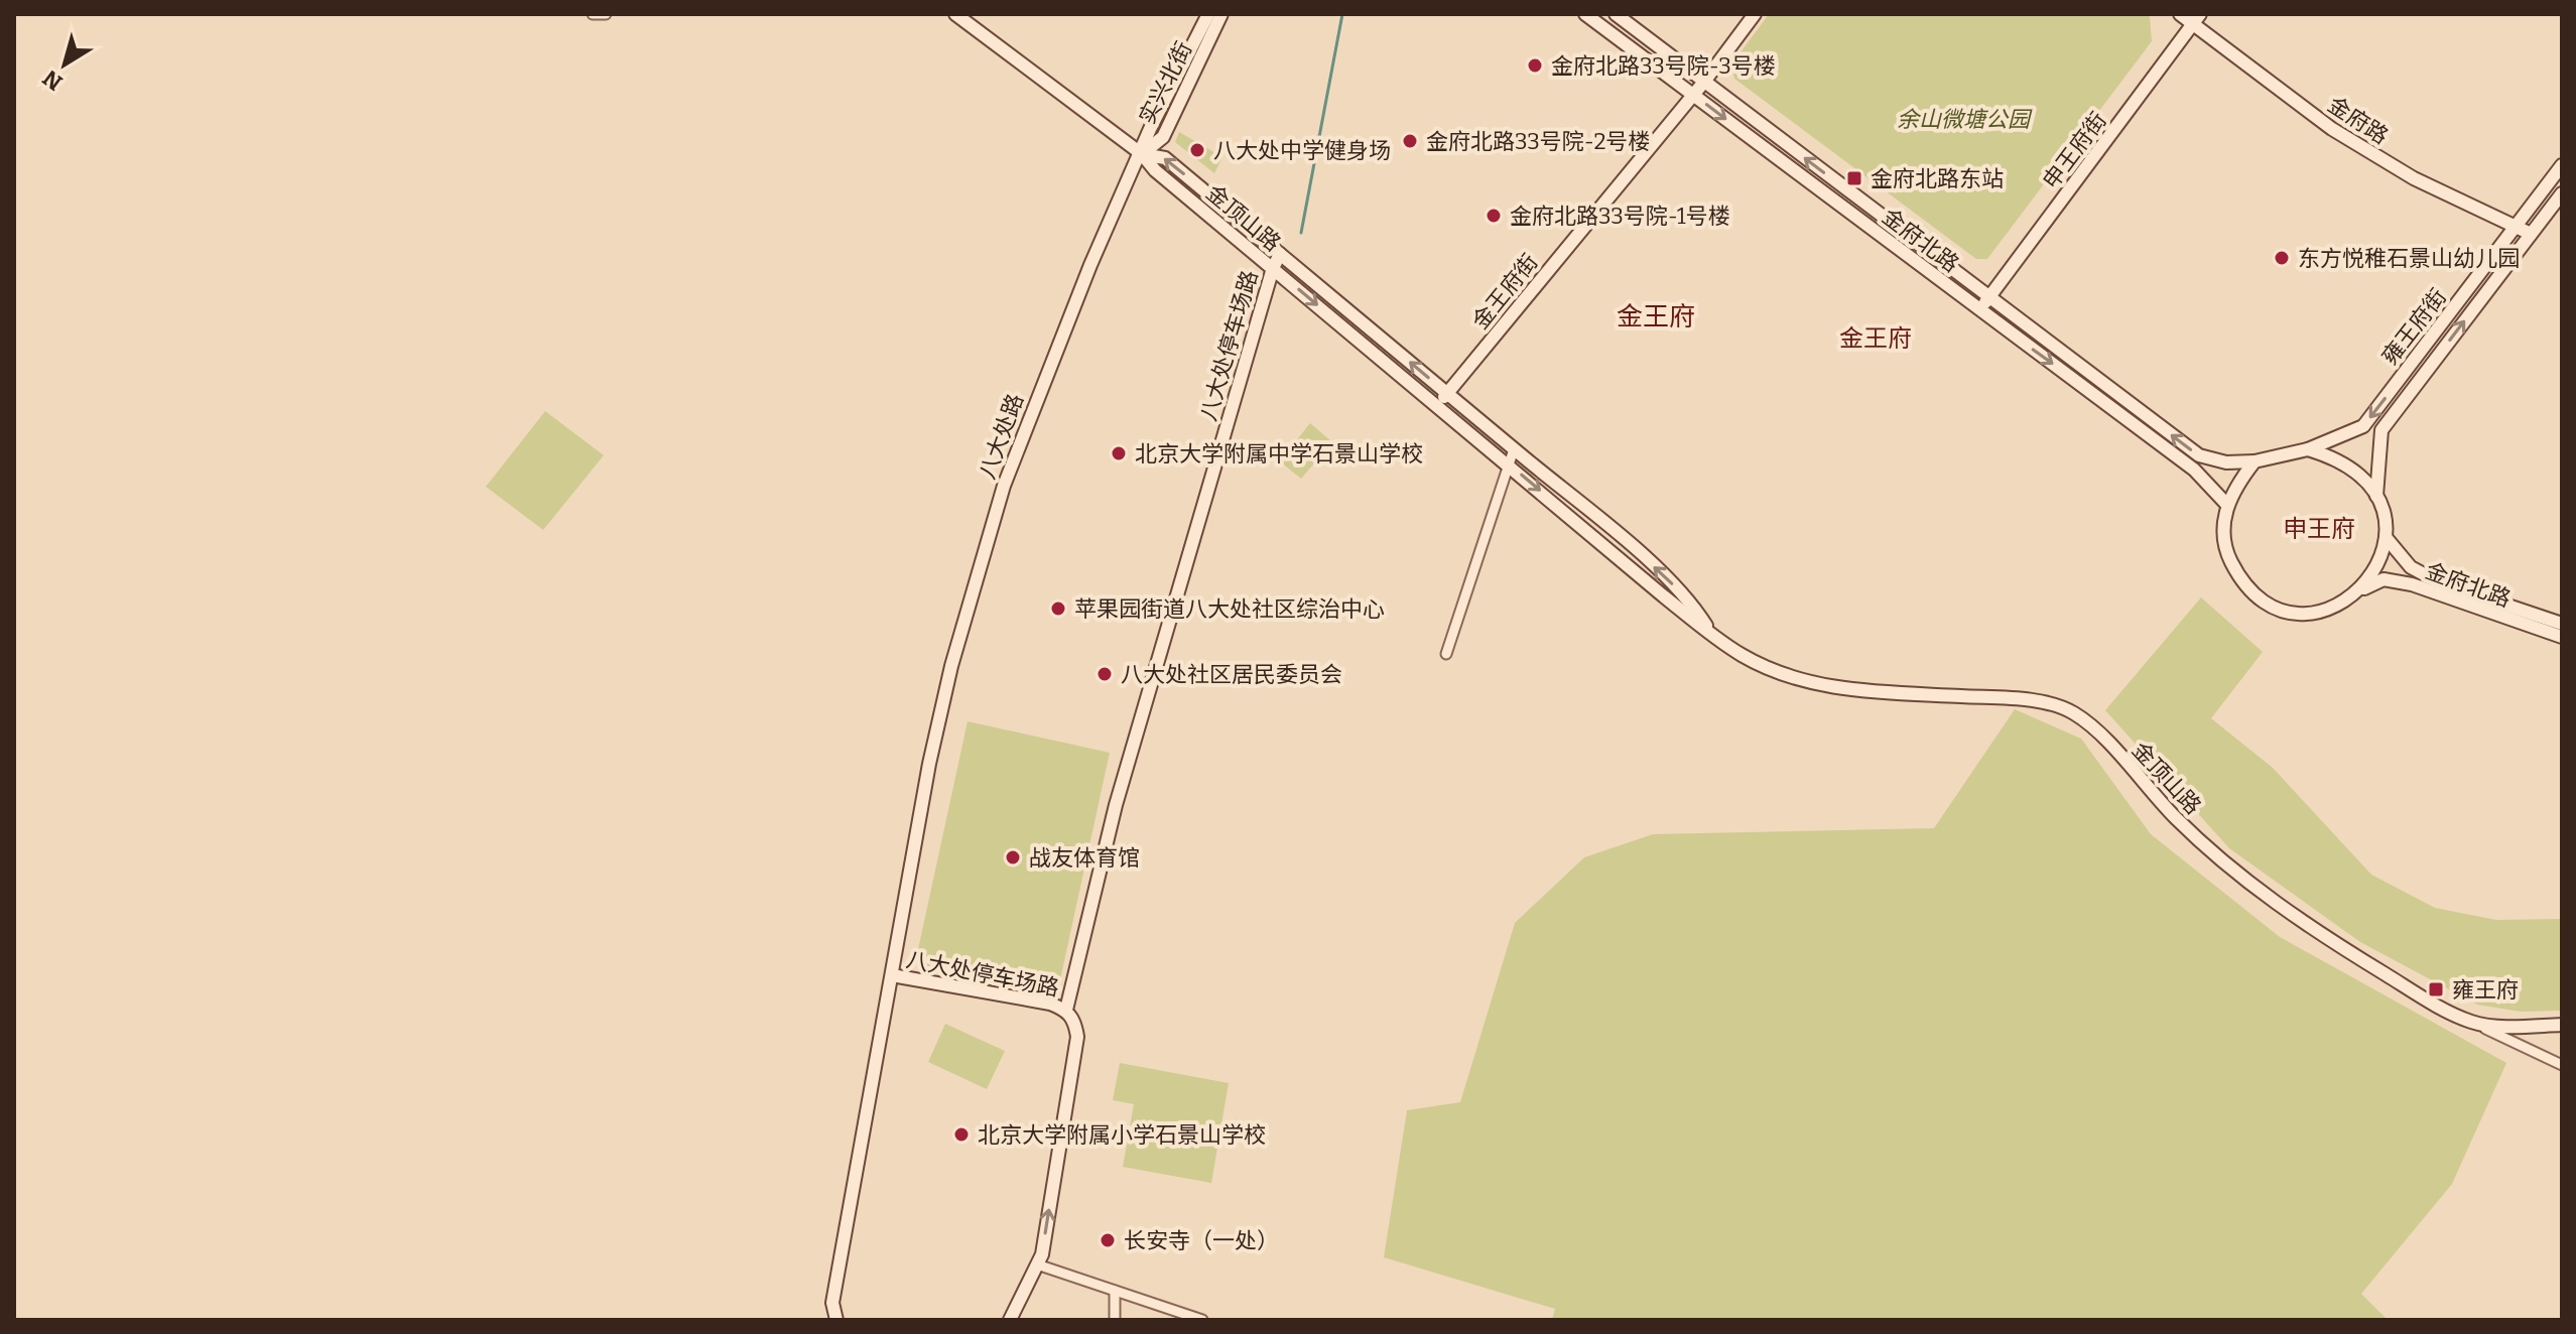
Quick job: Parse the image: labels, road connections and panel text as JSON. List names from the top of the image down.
{
  "streets": {
    "street": [
      "实兴北街",
      "金府路",
      "申王府街",
      "金顶山路",
      "金府北路",
      "金王府街",
      "雍王府街",
      "八大处停车场路",
      "八大处路"
    ]
  },
  "crossings": [
    ["实兴北街", "金顶山路"],
    ["实兴北街", "八大处路"],
    ["金府路", "申王府街"],
    ["金府路", "雍王府街"],
    ["申王府街", "金府北路"],
    ["金顶山路", "金王府街"],
    ["金顶山路", "八大处停车场路"],
    ["金顶山路", "八大处路"],
    ["金府北路", "金王府街"],
    ["金府北路", "雍王府街"],
    ["八大处停车场路", "八大处路"]
  ],
  "districts": ["金王府", "金王府", "申王府"],
  "parks": ["余山微塘公园"],
  "places": {
    "other": [
      "金府北路33号院-3号楼",
      "金府北路33号院-2号楼",
      "八大处中学健身场",
      "金府北路33号院-1号楼",
      "东方悦稚石景山幼儿园",
      "北京大学附属中学石景山学校",
      "苹果园街道八大处社区综治中心",
      "八大处社区居民委员会",
      "战友体育馆",
      "北京大学附属小学石景山学校",
      "长安寺（一处）"
    ],
    "transit": ["金府北路东站", "雍王府"]
  },
  "north": "bottom left"
}
